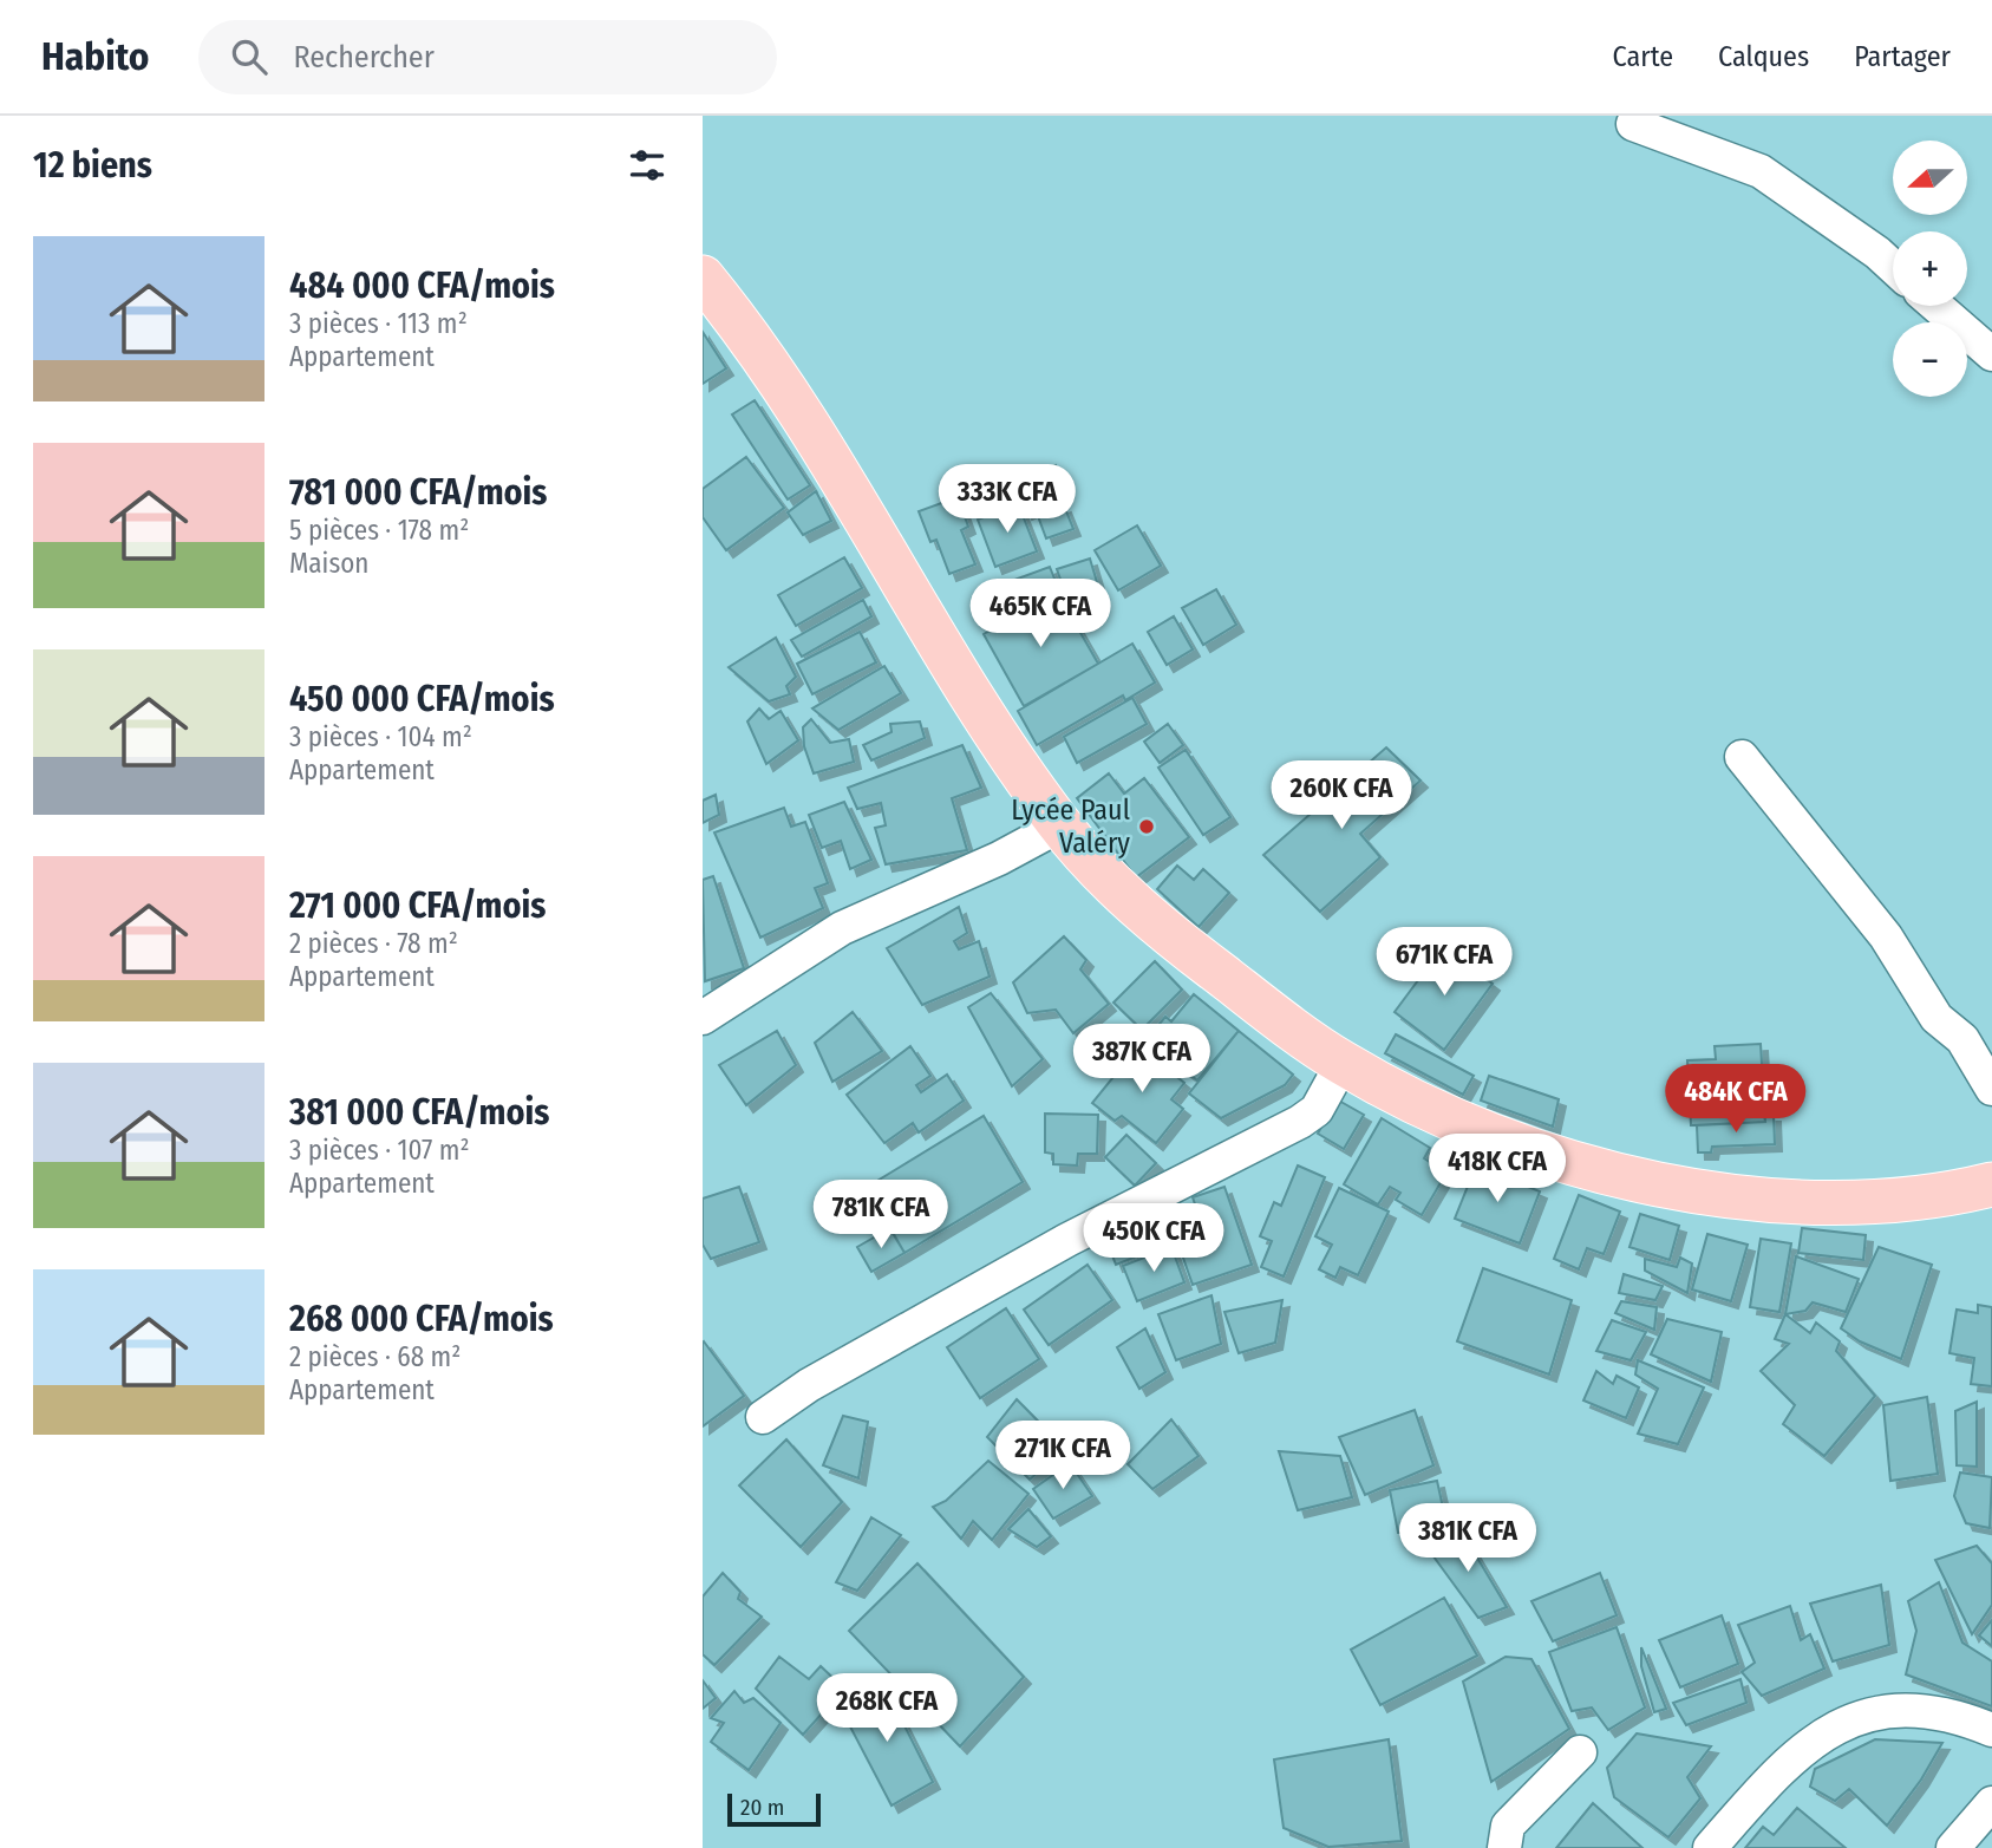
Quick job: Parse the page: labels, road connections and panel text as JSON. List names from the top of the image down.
{
  "places": ["Lycée Paul Valéry"],
  "scale_bar": "20 m",
  "north": "left",
  "page": {
    "header": "Habito",
    "search": "Rechercher",
    "nav": ["Carte", "Calques", "Partager"],
    "heading": "12 biens",
    "map_buttons": ["+", "−"],
    "list": [
      {
        "name": "484 000 CFA/mois",
        "note": "3 pièces · 113 m² · Appartement"
      },
      {
        "name": "781 000 CFA/mois",
        "note": "5 pièces · 178 m² · Maison"
      },
      {
        "name": "450 000 CFA/mois",
        "note": "3 pièces · 104 m² · Appartement"
      },
      {
        "name": "271 000 CFA/mois",
        "note": "2 pièces · 78 m² · Appartement"
      },
      {
        "name": "381 000 CFA/mois",
        "note": "3 pièces · 107 m² · Appartement"
      },
      {
        "name": "268 000 CFA/mois",
        "note": "2 pièces · 68 m² · Appartement"
      }
    ],
    "price": [
      "333K CFA",
      "465K CFA",
      "260K CFA",
      "671K CFA",
      "387K CFA",
      "484K CFA",
      "418K CFA",
      "781K CFA",
      "450K CFA",
      "271K CFA",
      "381K CFA",
      "268K CFA"
    ],
    "scale": "20 m"
  }
}
